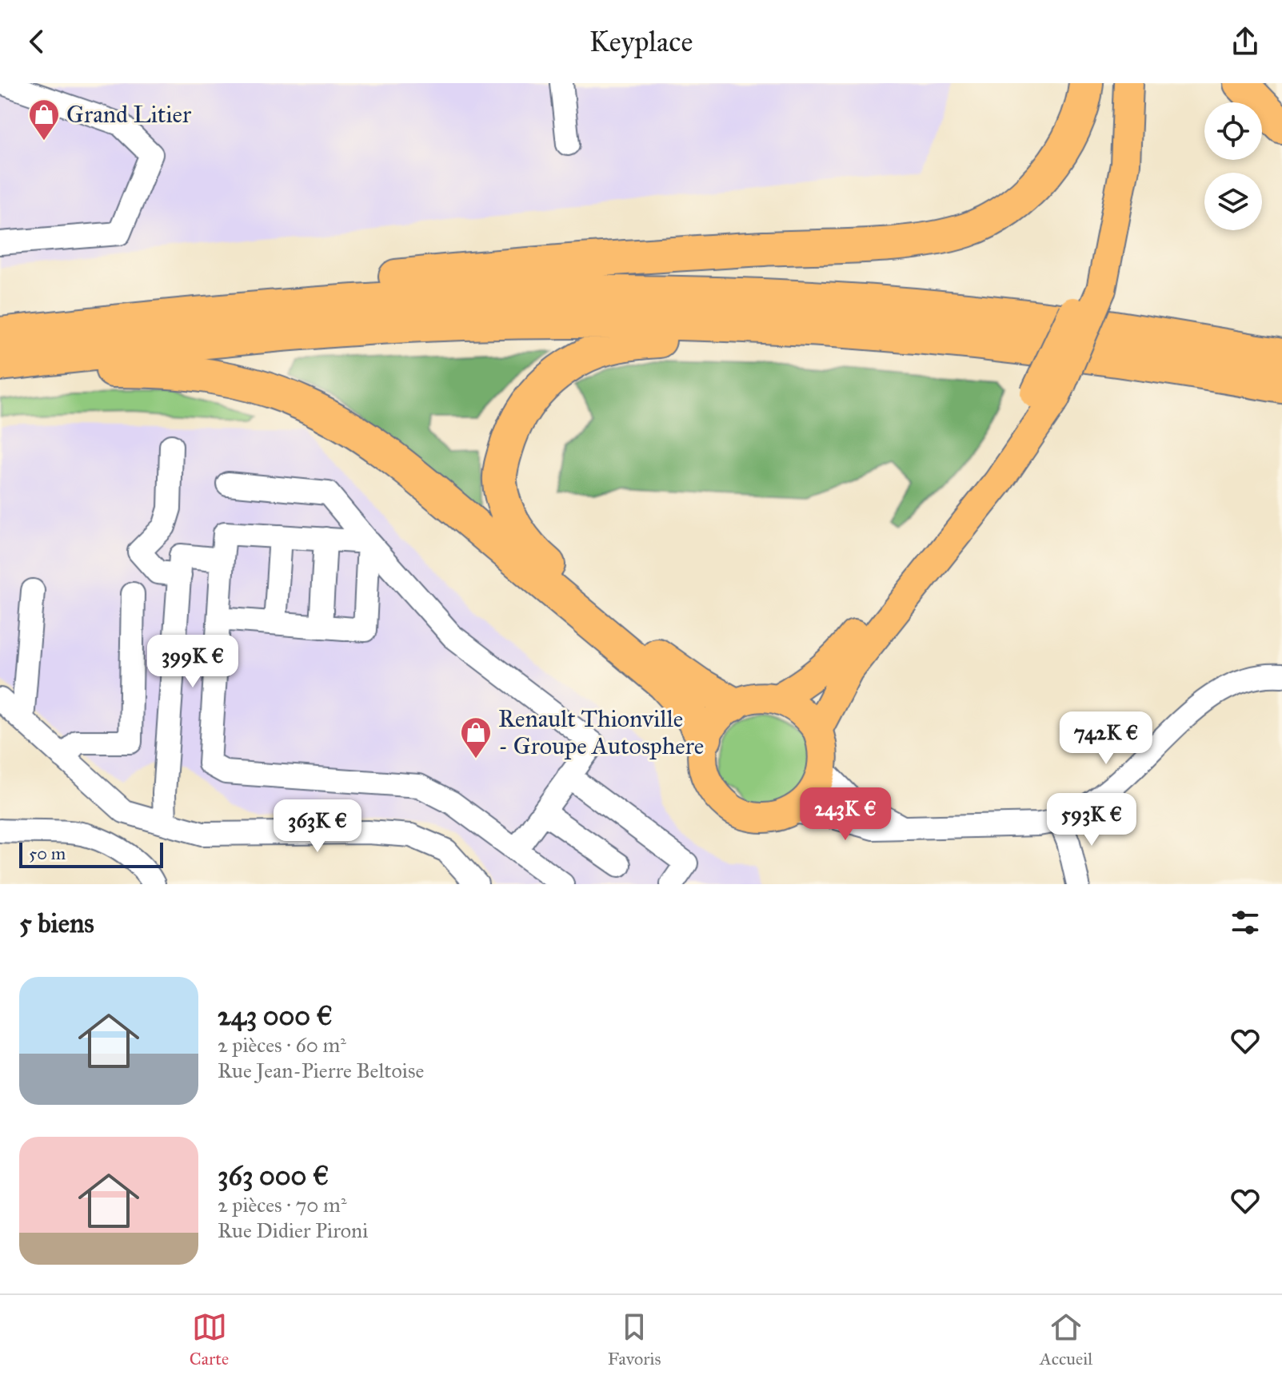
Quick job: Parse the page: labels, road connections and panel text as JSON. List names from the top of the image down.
{
  "places": {
    "shop": ["Grand Litier", "Renault Thionville - Groupe Autosphere"]
  },
  "scale_bar": "50 m",
  "page": {
    "header": "Keyplace",
    "price": [
      "399K €",
      "742K €",
      "243K €",
      "593K €",
      "363K €"
    ],
    "scale": "50 m",
    "heading": "5 biens",
    "list": [
      {
        "name": "243 000 €",
        "note": "2 pièces · 60 m² · Rue Jean-Pierre Beltoise"
      },
      {
        "name": "363 000 €",
        "note": "2 pièces · 70 m² · Rue Didier Pironi"
      }
    ],
    "tabs": ["Carte", "Favoris", "Accueil"]
  }
}
